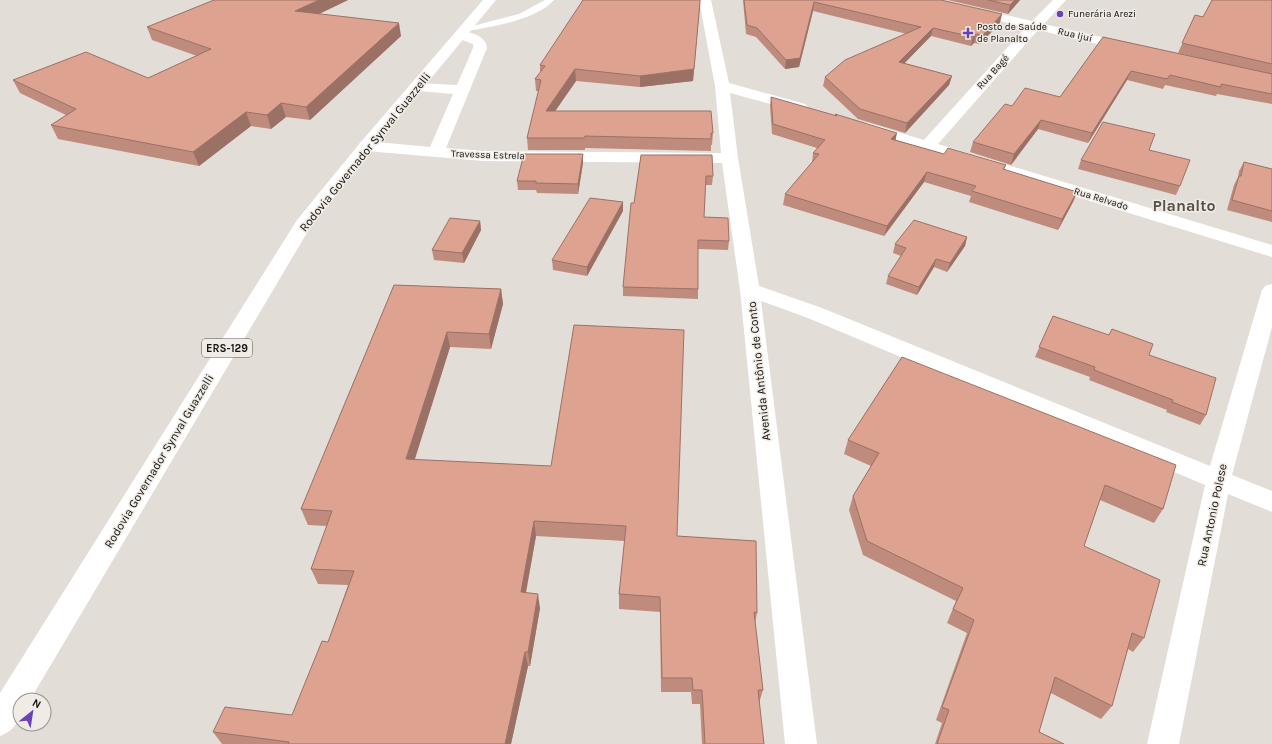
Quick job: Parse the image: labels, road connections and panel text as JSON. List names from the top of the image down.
{
  "streets": {
    "street": [
      "Rua Ijuí",
      "Rua Bagé",
      "Rodovia Governador Synval Guazzelli",
      "Travessa Estrela",
      "Rua Relvado",
      "ERS-129",
      "Avenida Antônio de Conto",
      "Rua Antonio Polese"
    ]
  },
  "crossings": [
    ["Rua Ijuí", "Rua Bagé"],
    ["Rua Bagé", "Rua Relvado"],
    ["Rodovia Governador Synval Guazzelli", "Travessa Estrela"],
    ["Travessa Estrela", "Avenida Antônio de Conto"]
  ],
  "districts": ["Planalto"],
  "places": {
    "other": ["Funerária Arezi"],
    "health": ["Posto de Saúde de Planalto"]
  },
  "north": "top right"
}
